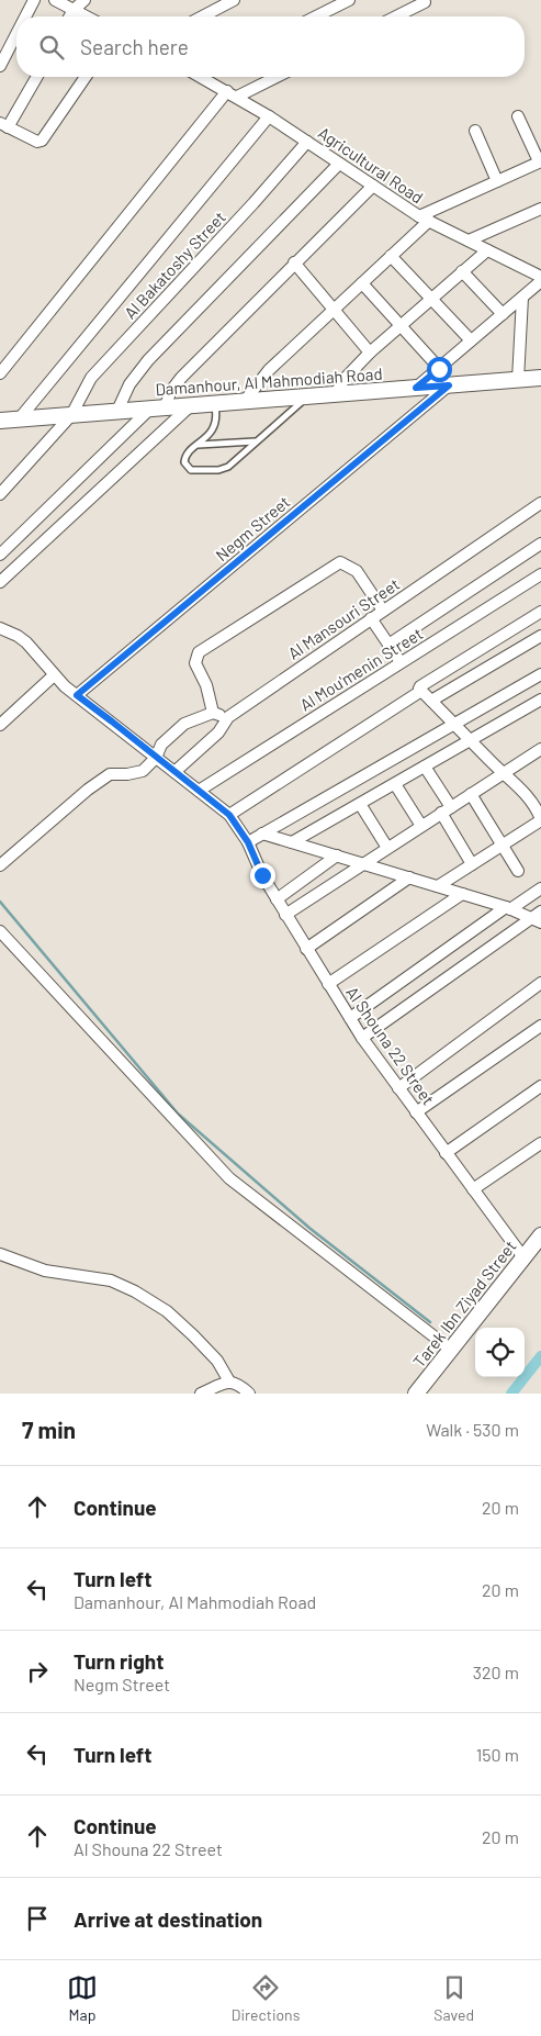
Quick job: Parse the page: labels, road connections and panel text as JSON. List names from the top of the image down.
{
  "streets": {
    "main road": ["Damanhour, Al Mahmodiah Road", "Tarek Ibn Ziyad Street"],
    "street": [
      "Agricultural Road",
      "Al Bakatoshy Street",
      "Negm Street",
      "Al Mansouri Street",
      "Al Mou'menin Street",
      "Al Shouna 22 Street"
    ]
  },
  "crossings": [
    ["Agricultural Road", "Al Bakatoshy Street"],
    ["Al Bakatoshy Street", "Damanhour, Al Mahmodiah Road"],
    ["Damanhour, Al Mahmodiah Road", "Negm Street"],
    ["Negm Street", "Al Shouna 22 Street"],
    ["Al Mansouri Street", "Al Shouna 22 Street"],
    ["Al Mou'menin Street", "Al Shouna 22 Street"],
    ["Al Shouna 22 Street", "Tarek Ibn Ziyad Street"]
  ],
  "page": {
    "search": "Search here",
    "heading": ["7 min", "Walk · 530 m"],
    "list": [
      ["Continue", "20 m"],
      ["Turn left", "Damanhour, Al Mahmodiah Road", "20 m"],
      ["Turn right", "Negm Street", "320 m"],
      ["Turn left", "150 m"],
      ["Continue", "Al Shouna 22 Street", "20 m"],
      "Arrive at destination"
    ],
    "nav": ["Map", "Directions", "Saved"]
  }
}
